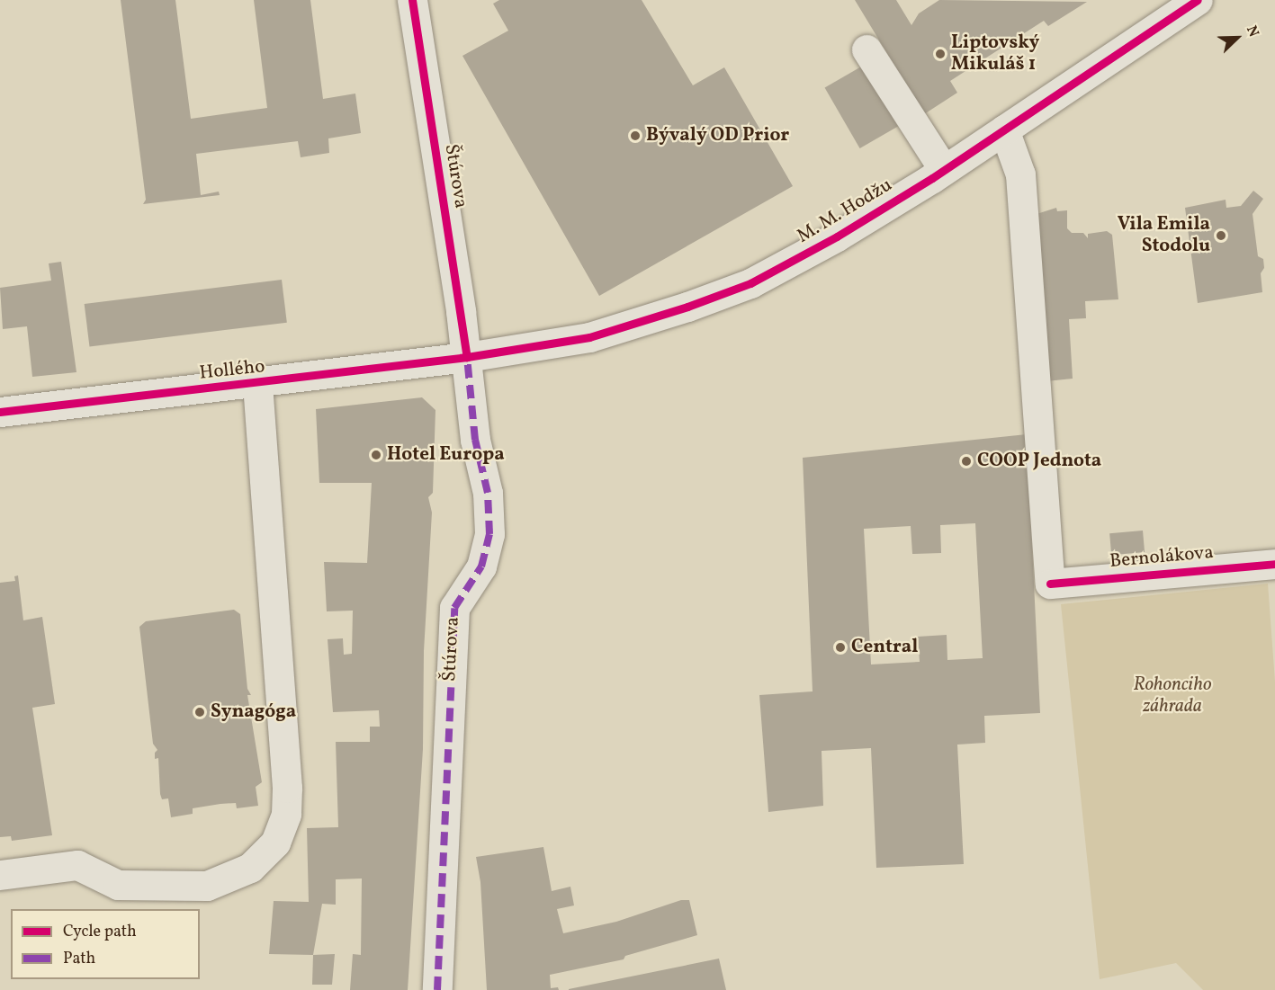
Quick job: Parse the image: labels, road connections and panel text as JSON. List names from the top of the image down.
{
  "streets": {
    "street": [
      "Štúrova",
      "M. M. Hodžu",
      "Hollého",
      "Bernolákova"
    ]
  },
  "crossings": [
    ["Štúrova", "M. M. Hodžu"],
    ["Štúrova", "Hollého"],
    ["M. M. Hodžu", "Hollého"],
    ["M. M. Hodžu", "Bernolákova"]
  ],
  "parks": ["Rohonciho záhrada"],
  "places": [
    "Liptovský Mikuláš 1",
    "Bývalý OD Prior",
    "Vila Emila Stodolu",
    "Hotel Europa",
    "COOP Jednota",
    "Central",
    "Synagóga"
  ],
  "legend": ["Cycle path", "Path"],
  "north": "top right"
}
